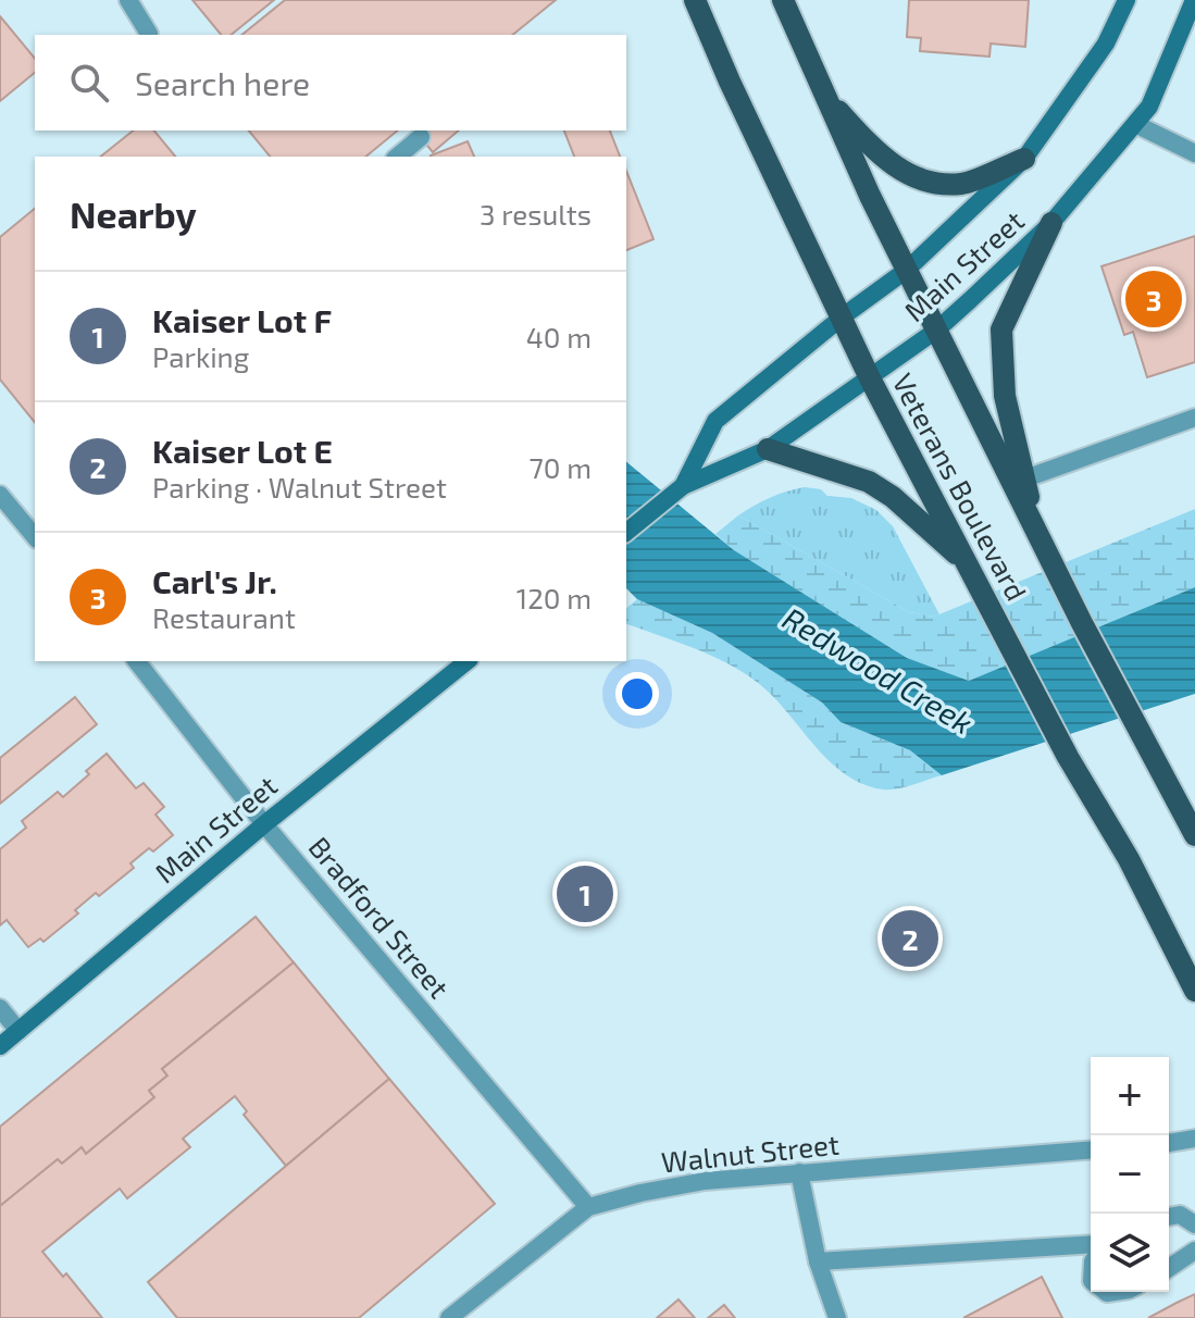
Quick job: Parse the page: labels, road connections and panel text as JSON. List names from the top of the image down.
{
  "streets": {
    "main road": ["Veterans Boulevard"],
    "street": ["Main Street", "Bradford Street", "Walnut Street"]
  },
  "crossings": [
    ["Main Street", "Veterans Boulevard"],
    ["Main Street", "Bradford Street"],
    ["Bradford Street", "Walnut Street"]
  ],
  "water": ["Redwood Creek"],
  "page": {
    "search": "Search here",
    "heading": ["Nearby", "3 results"],
    "pins": ["3", "1", "2"],
    "list": [
      {
        "mark": "1",
        "name": "Kaiser Lot F",
        "note": "Parking",
        "value": "40 m"
      },
      {
        "mark": "2",
        "name": "Kaiser Lot E",
        "note": "Parking · Walnut Street",
        "value": "70 m"
      },
      {
        "mark": "3",
        "name": "Carl's Jr.",
        "note": "Restaurant",
        "value": "120 m"
      }
    ],
    "map_buttons": ["+", "−"]
  }
}
